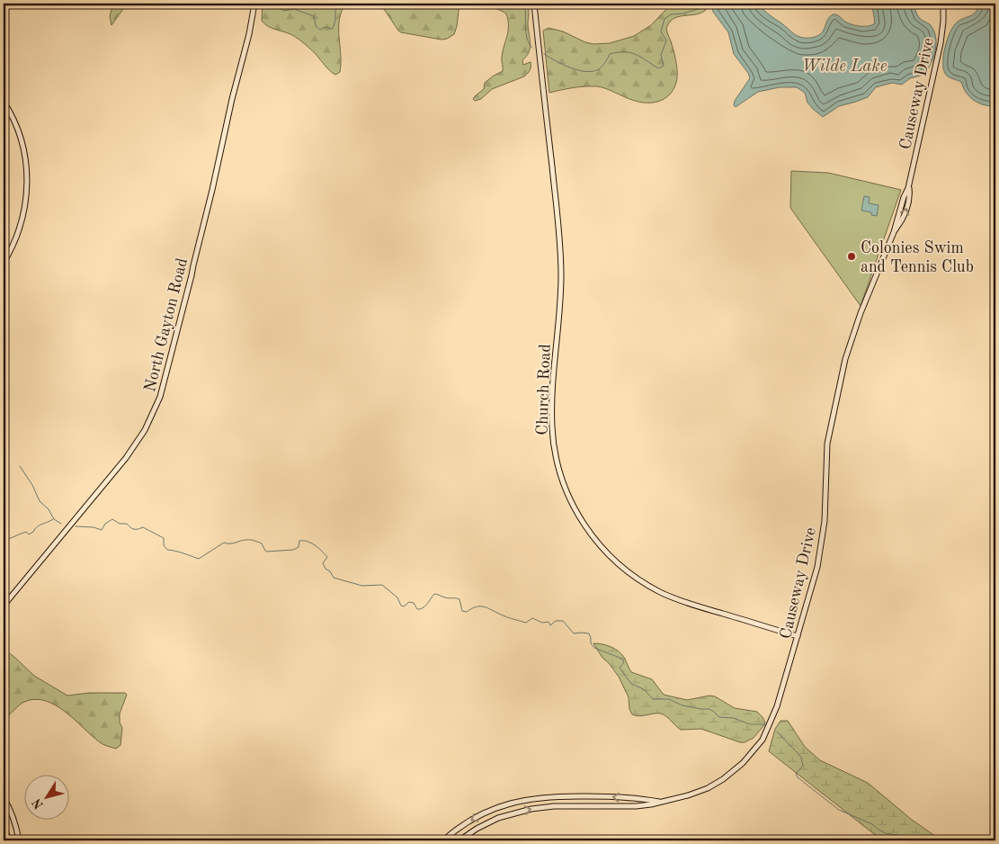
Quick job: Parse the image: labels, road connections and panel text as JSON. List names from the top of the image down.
{
  "streets": {
    "street": ["Causeway Drive", "North Gayton Road", "Church Road"]
  },
  "crossings": [
    ["Causeway Drive", "Church Road"]
  ],
  "water": ["Wilde Lake"],
  "places": ["Colonies Swim and Tennis Club"],
  "north": "bottom left"
}
